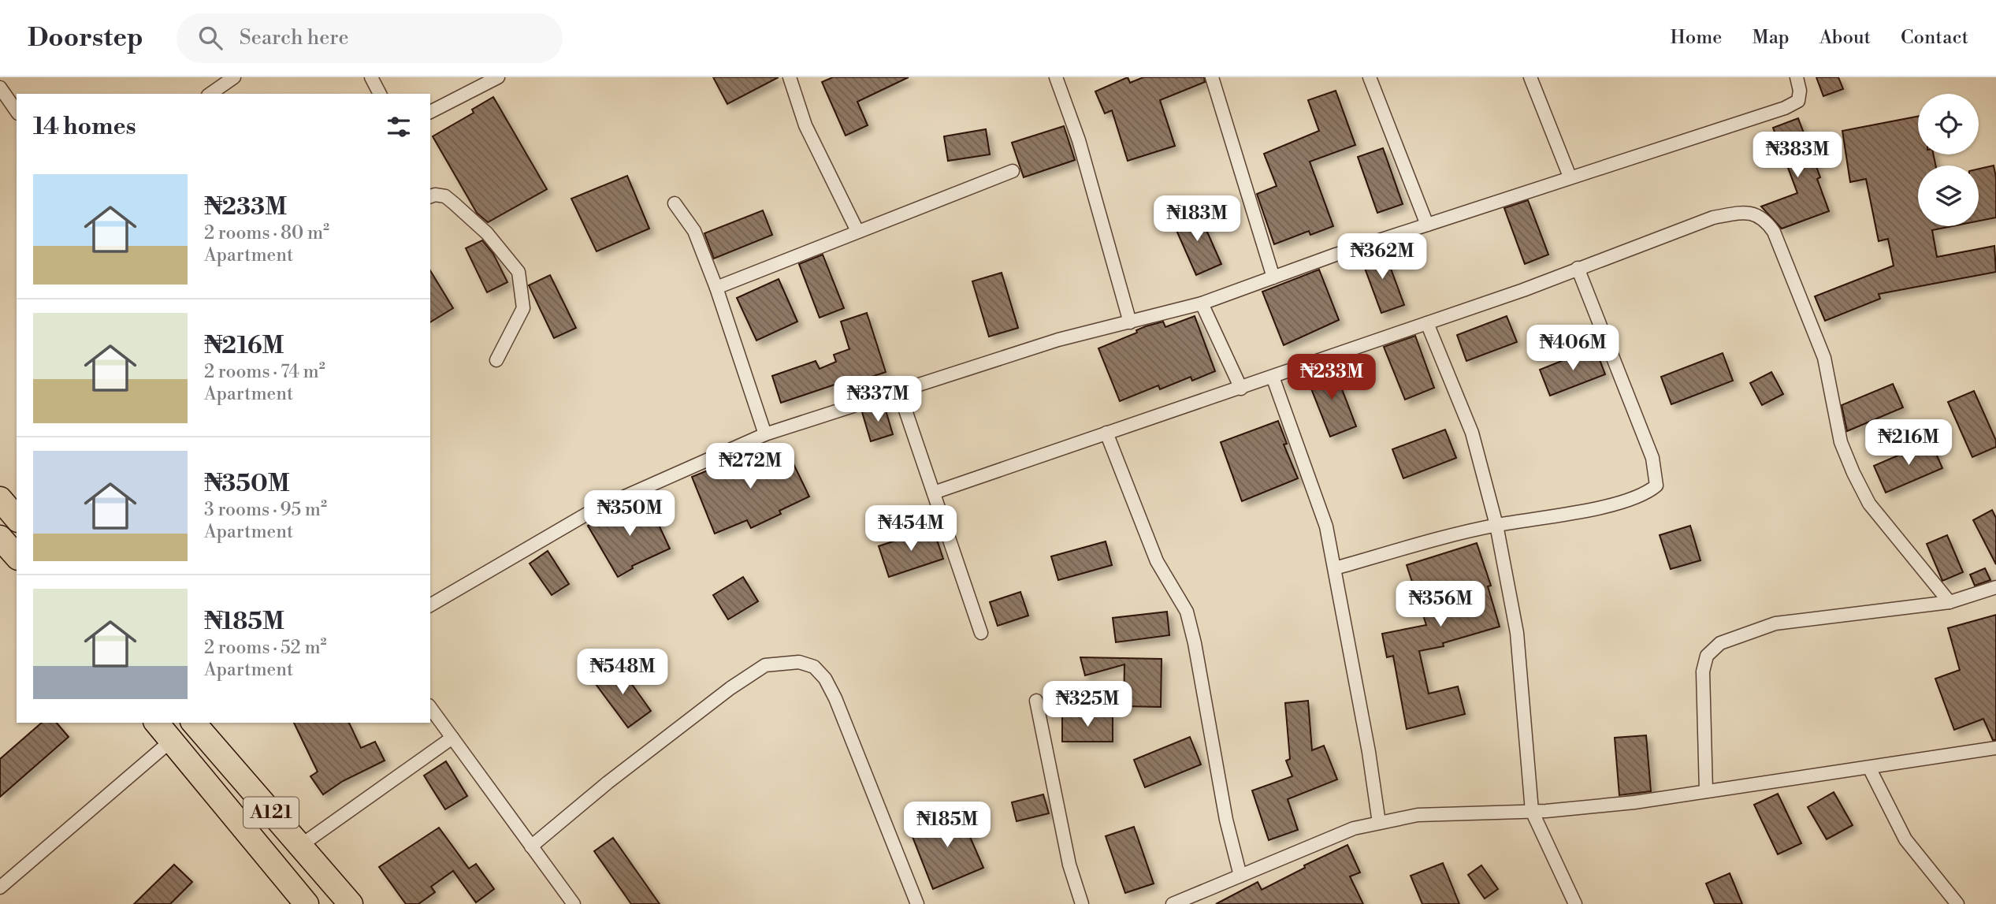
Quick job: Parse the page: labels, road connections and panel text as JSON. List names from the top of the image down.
{
  "streets": {
    "highway": ["A121"]
  },
  "page": {
    "header": "Doorstep",
    "search": "Search here",
    "nav": [
      "Home",
      "Map",
      "About",
      "Contact"
    ],
    "heading": "14 homes",
    "price": [
      "₦383M",
      "₦183M",
      "₦362M",
      "₦406M",
      "₦233M",
      "₦337M",
      "₦216M",
      "₦272M",
      "₦350M",
      "₦454M",
      "₦356M",
      "₦548M",
      "₦325M",
      "₦185M"
    ],
    "list": [
      {
        "name": "₦233M",
        "note": "2 rooms · 80 m² · Apartment"
      },
      {
        "name": "₦216M",
        "note": "2 rooms · 74 m² · Apartment"
      },
      {
        "name": "₦350M",
        "note": "3 rooms · 95 m² · Apartment"
      },
      {
        "name": "₦185M",
        "note": "2 rooms · 52 m² · Apartment"
      }
    ]
  }
}
